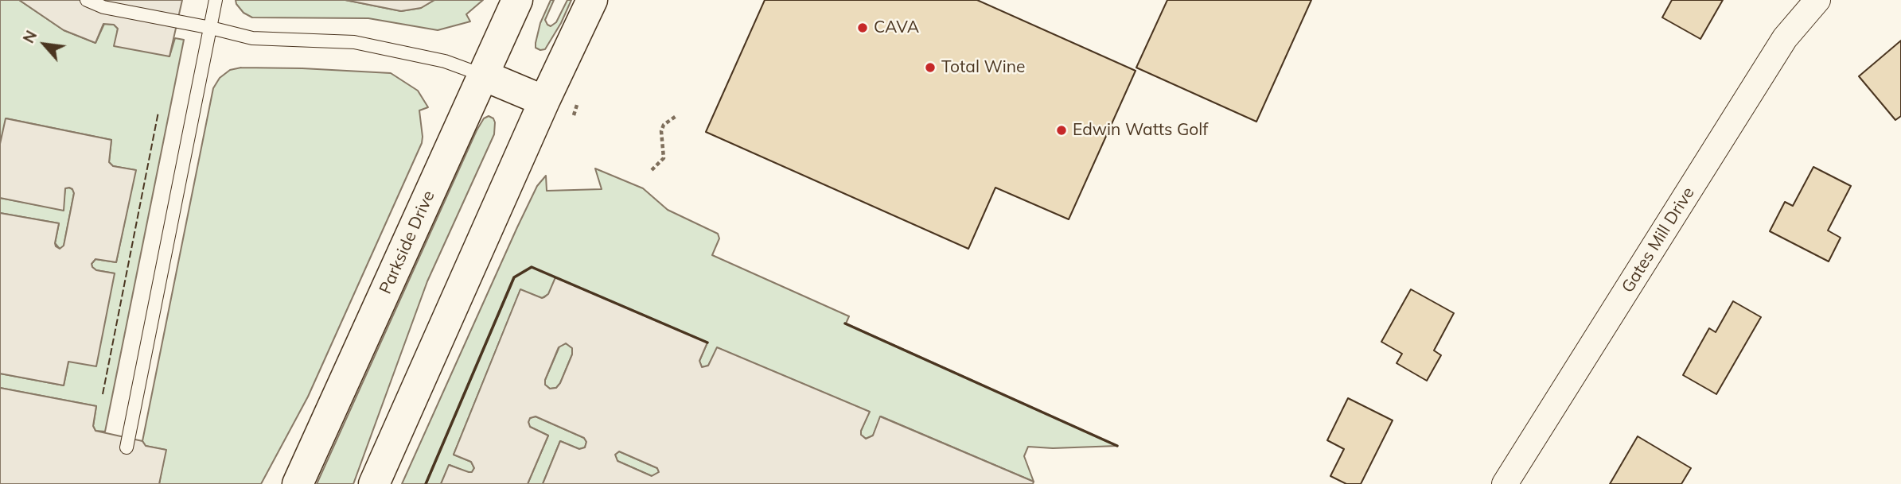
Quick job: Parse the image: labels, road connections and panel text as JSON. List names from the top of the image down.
{
  "streets": {
    "street": ["Gates Mill Drive", "Parkside Drive"]
  },
  "places": ["CAVA", "Total Wine", "Edwin Watts Golf"],
  "north": "top left"
}
